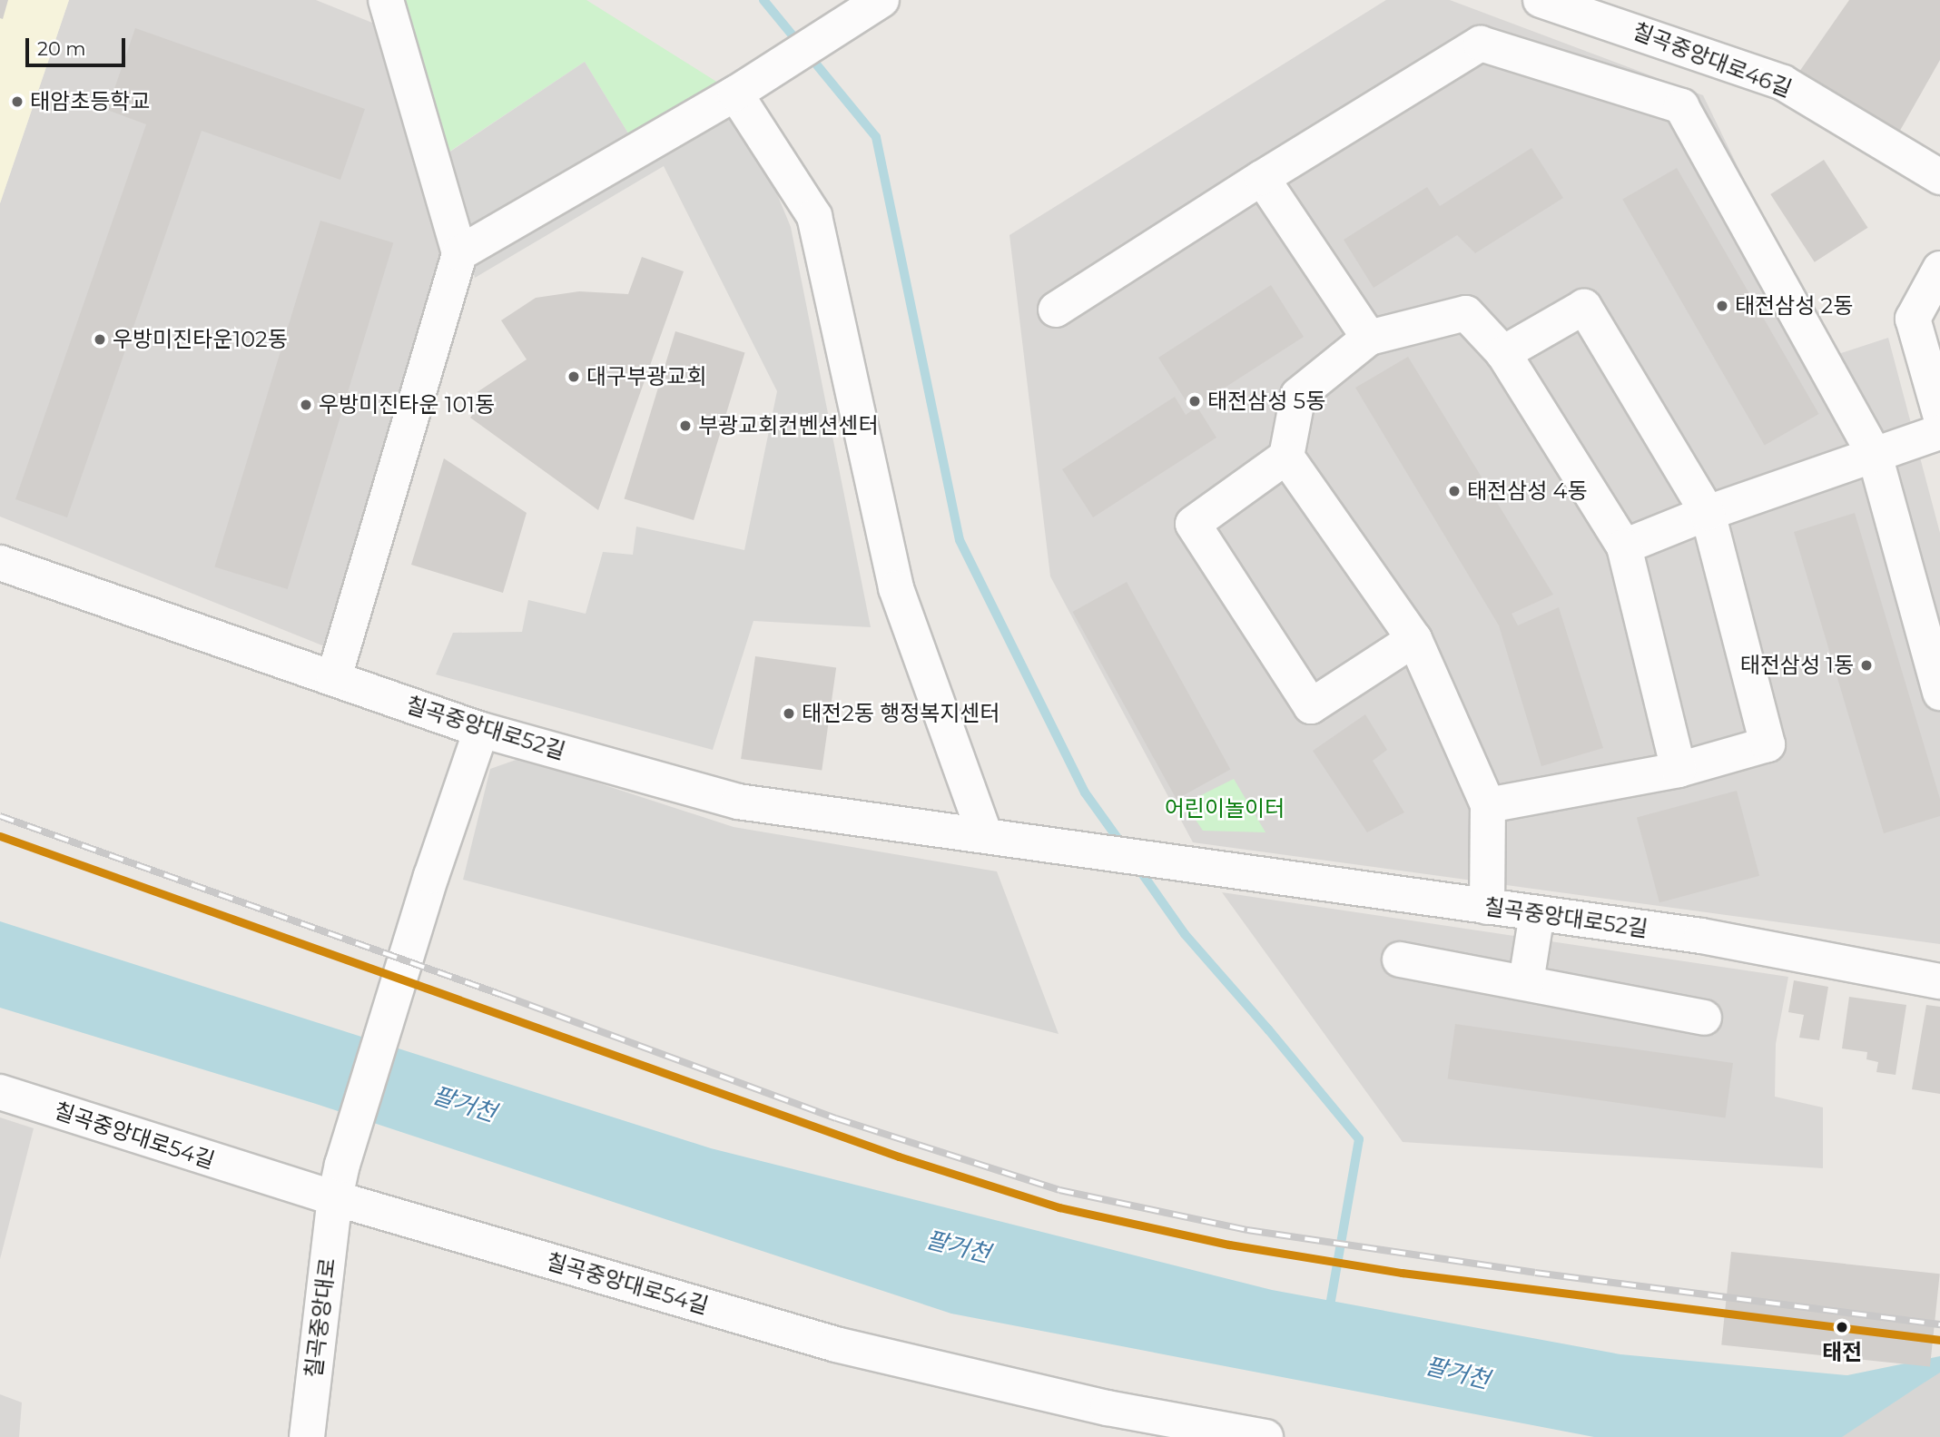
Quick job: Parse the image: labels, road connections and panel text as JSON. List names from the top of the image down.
{
  "streets": {
    "street": [
      "칠곡중앙대로46길",
      "칠곡중앙대로52길",
      "칠곡중앙대로54길",
      "칠곡중앙대로"
    ]
  },
  "crossings": [
    ["칠곡중앙대로52길", "칠곡중앙대로"],
    ["칠곡중앙대로54길", "칠곡중앙대로"]
  ],
  "water": ["팔거천"],
  "parks": ["어린이놀이터"],
  "places": [
    "태암초등학교",
    "태전삼성 2동",
    "우방미진타운102동",
    "대구부광교회",
    "태전삼성 5동",
    "우방미진타운 101동",
    "부광교회컨벤션센터",
    "태전삼성 4동",
    "태전삼성 1동",
    "태전2동 행정복지센터",
    "태전"
  ],
  "scale_bar": "20 m"
}
